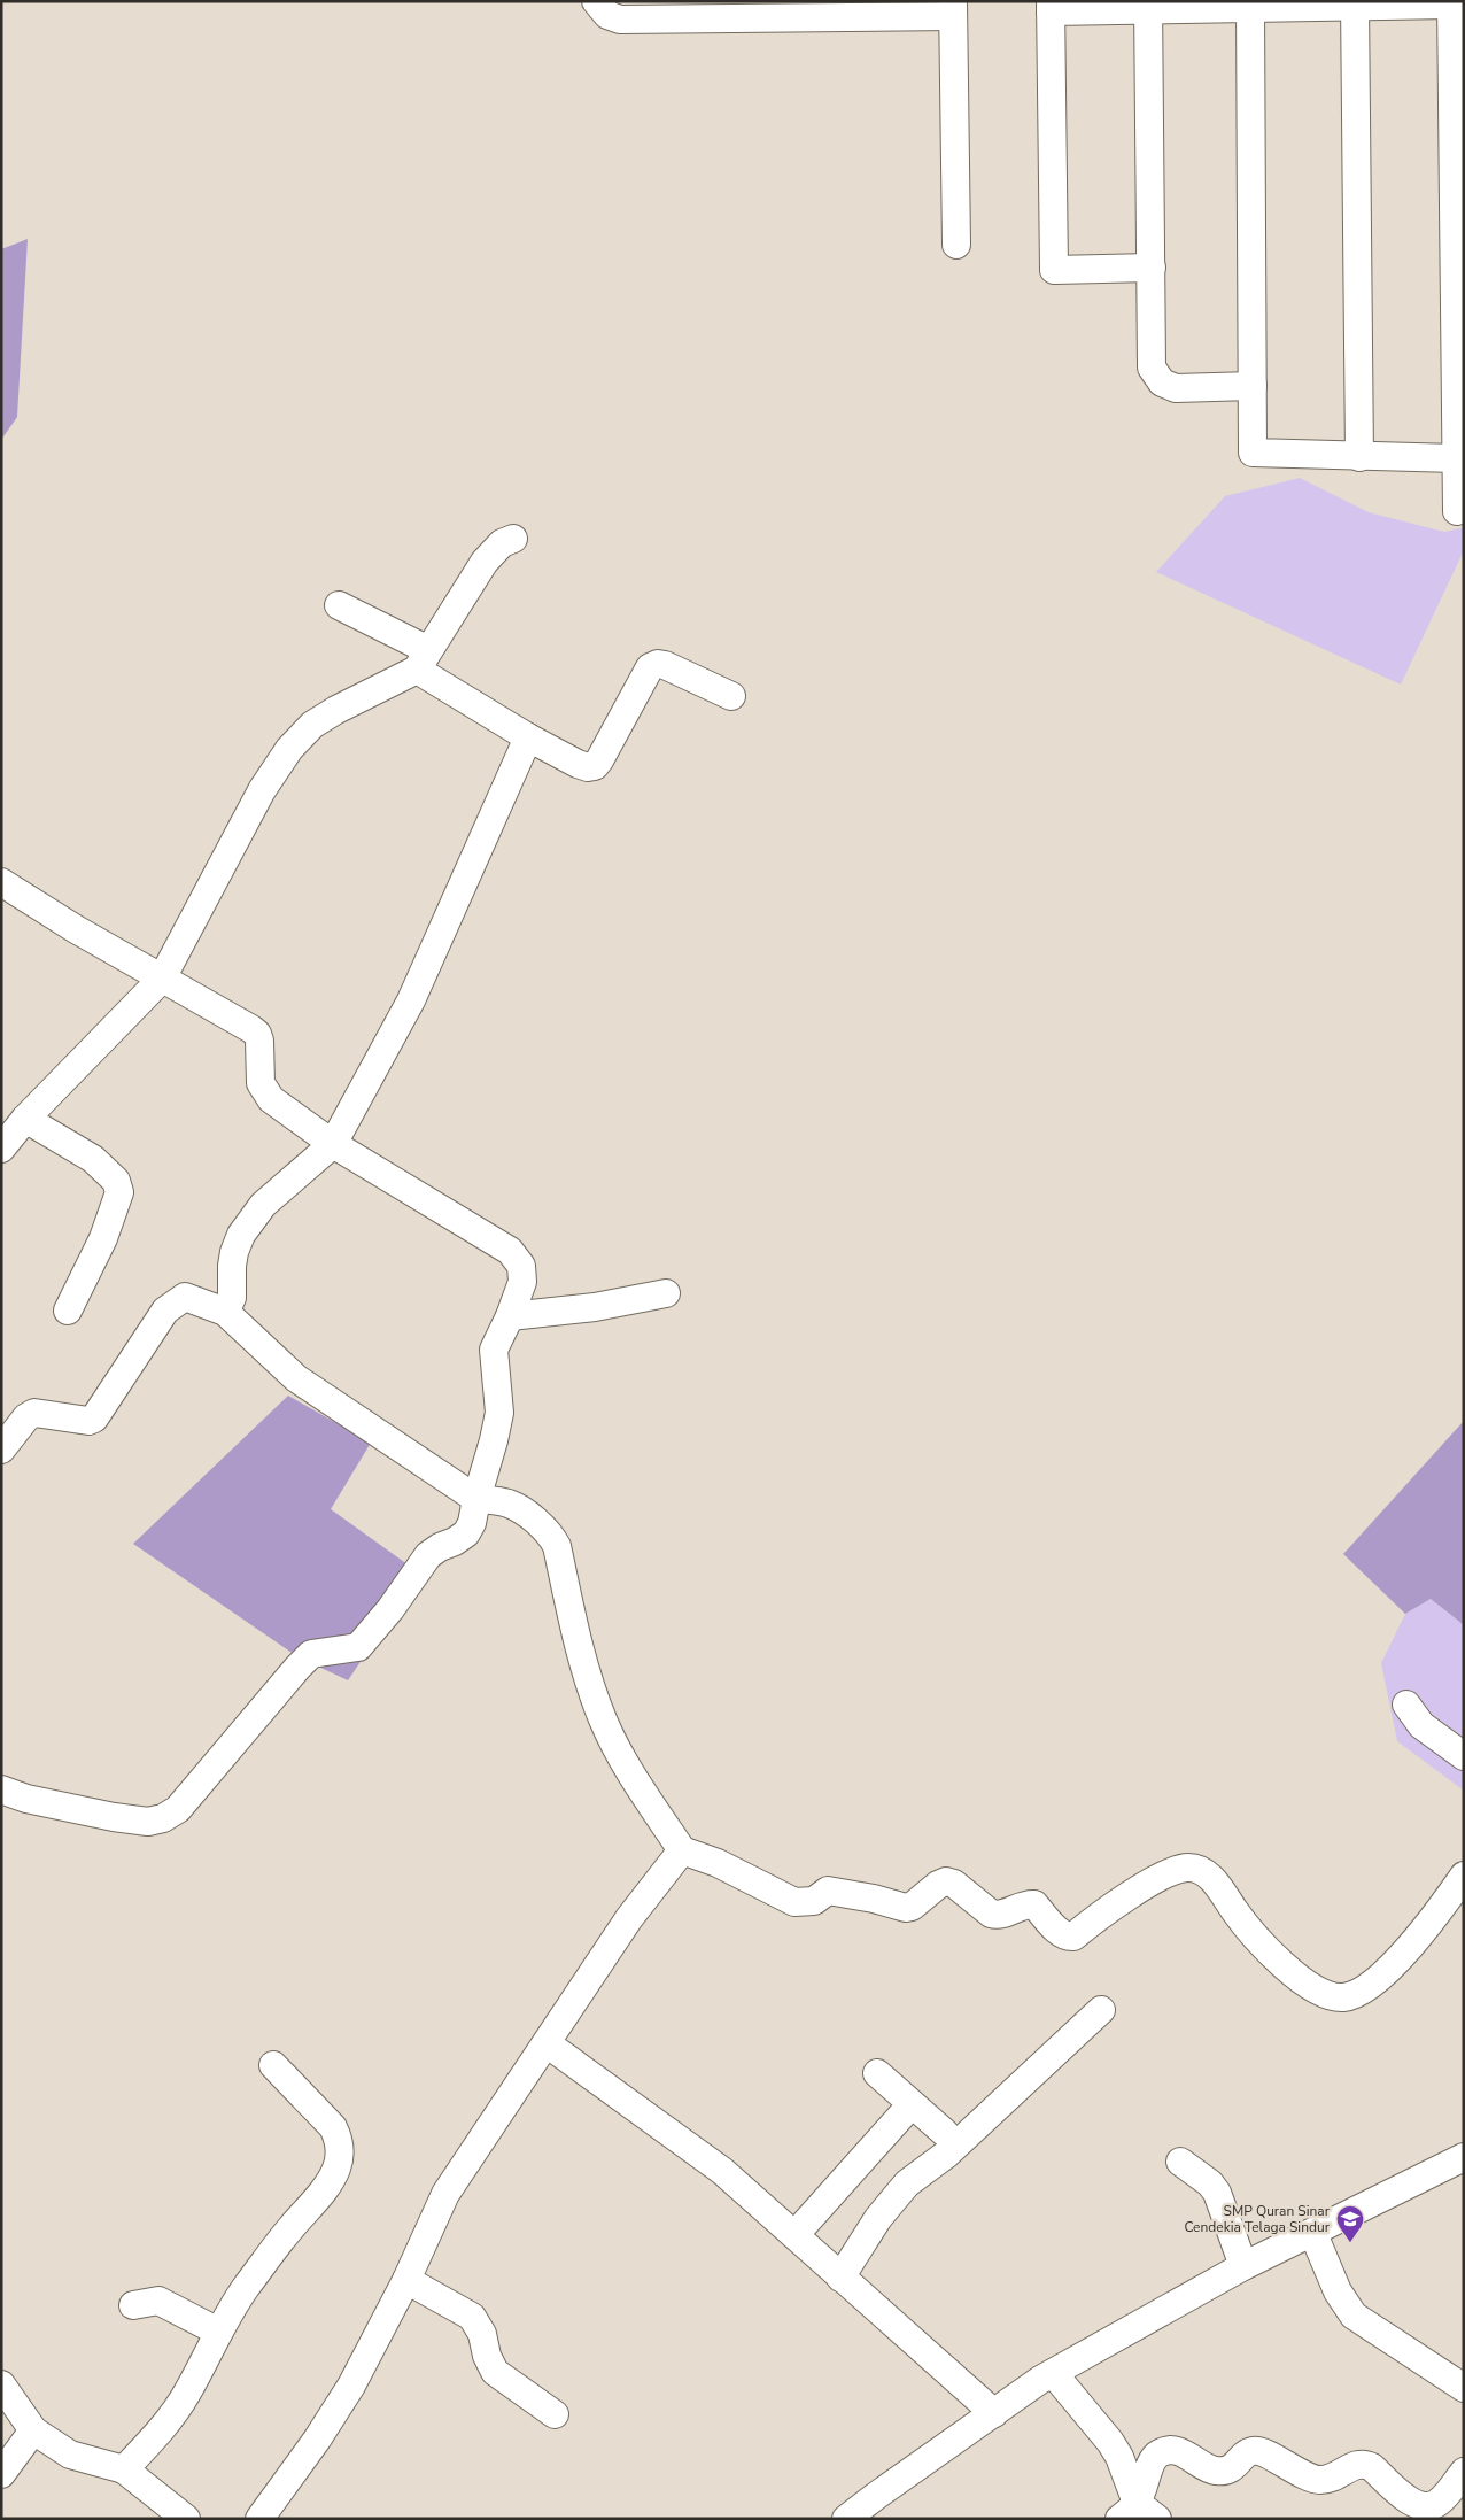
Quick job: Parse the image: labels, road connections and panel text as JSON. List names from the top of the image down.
{
  "places": {
    "school or university": ["SMP Quran Sinar Cendekia Telaga Sindur"]
  }
}
